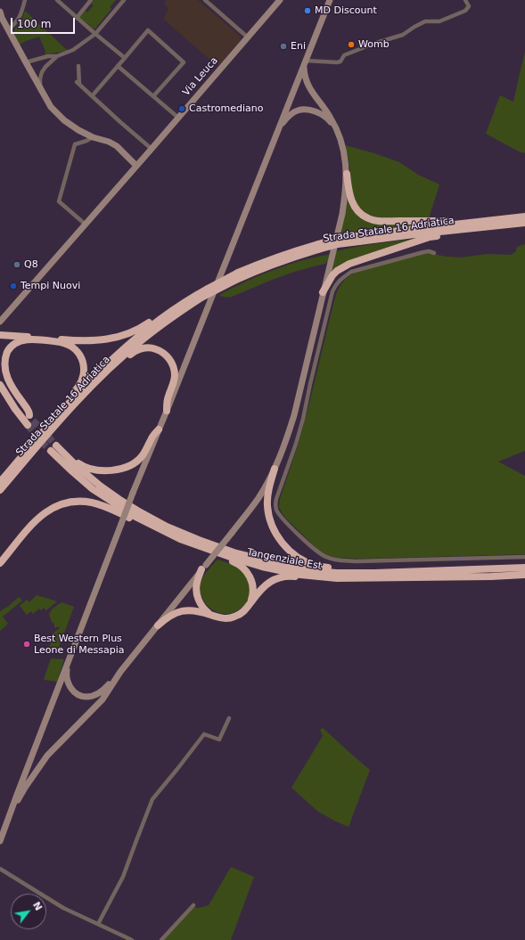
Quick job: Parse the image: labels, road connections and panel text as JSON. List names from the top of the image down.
{
  "streets": {
    "highway": ["Strada Statale 16 Adriatica", "Tangenziale Est"],
    "main road": ["Via Leuca"]
  },
  "places": [
    "MD Discount",
    "Womb",
    "Eni",
    "Castromediano",
    "Q8",
    "Tempi Nuovi",
    "Best Western Plus Leone di Messapia"
  ],
  "scale_bar": "100 m",
  "north": "top right"
}
